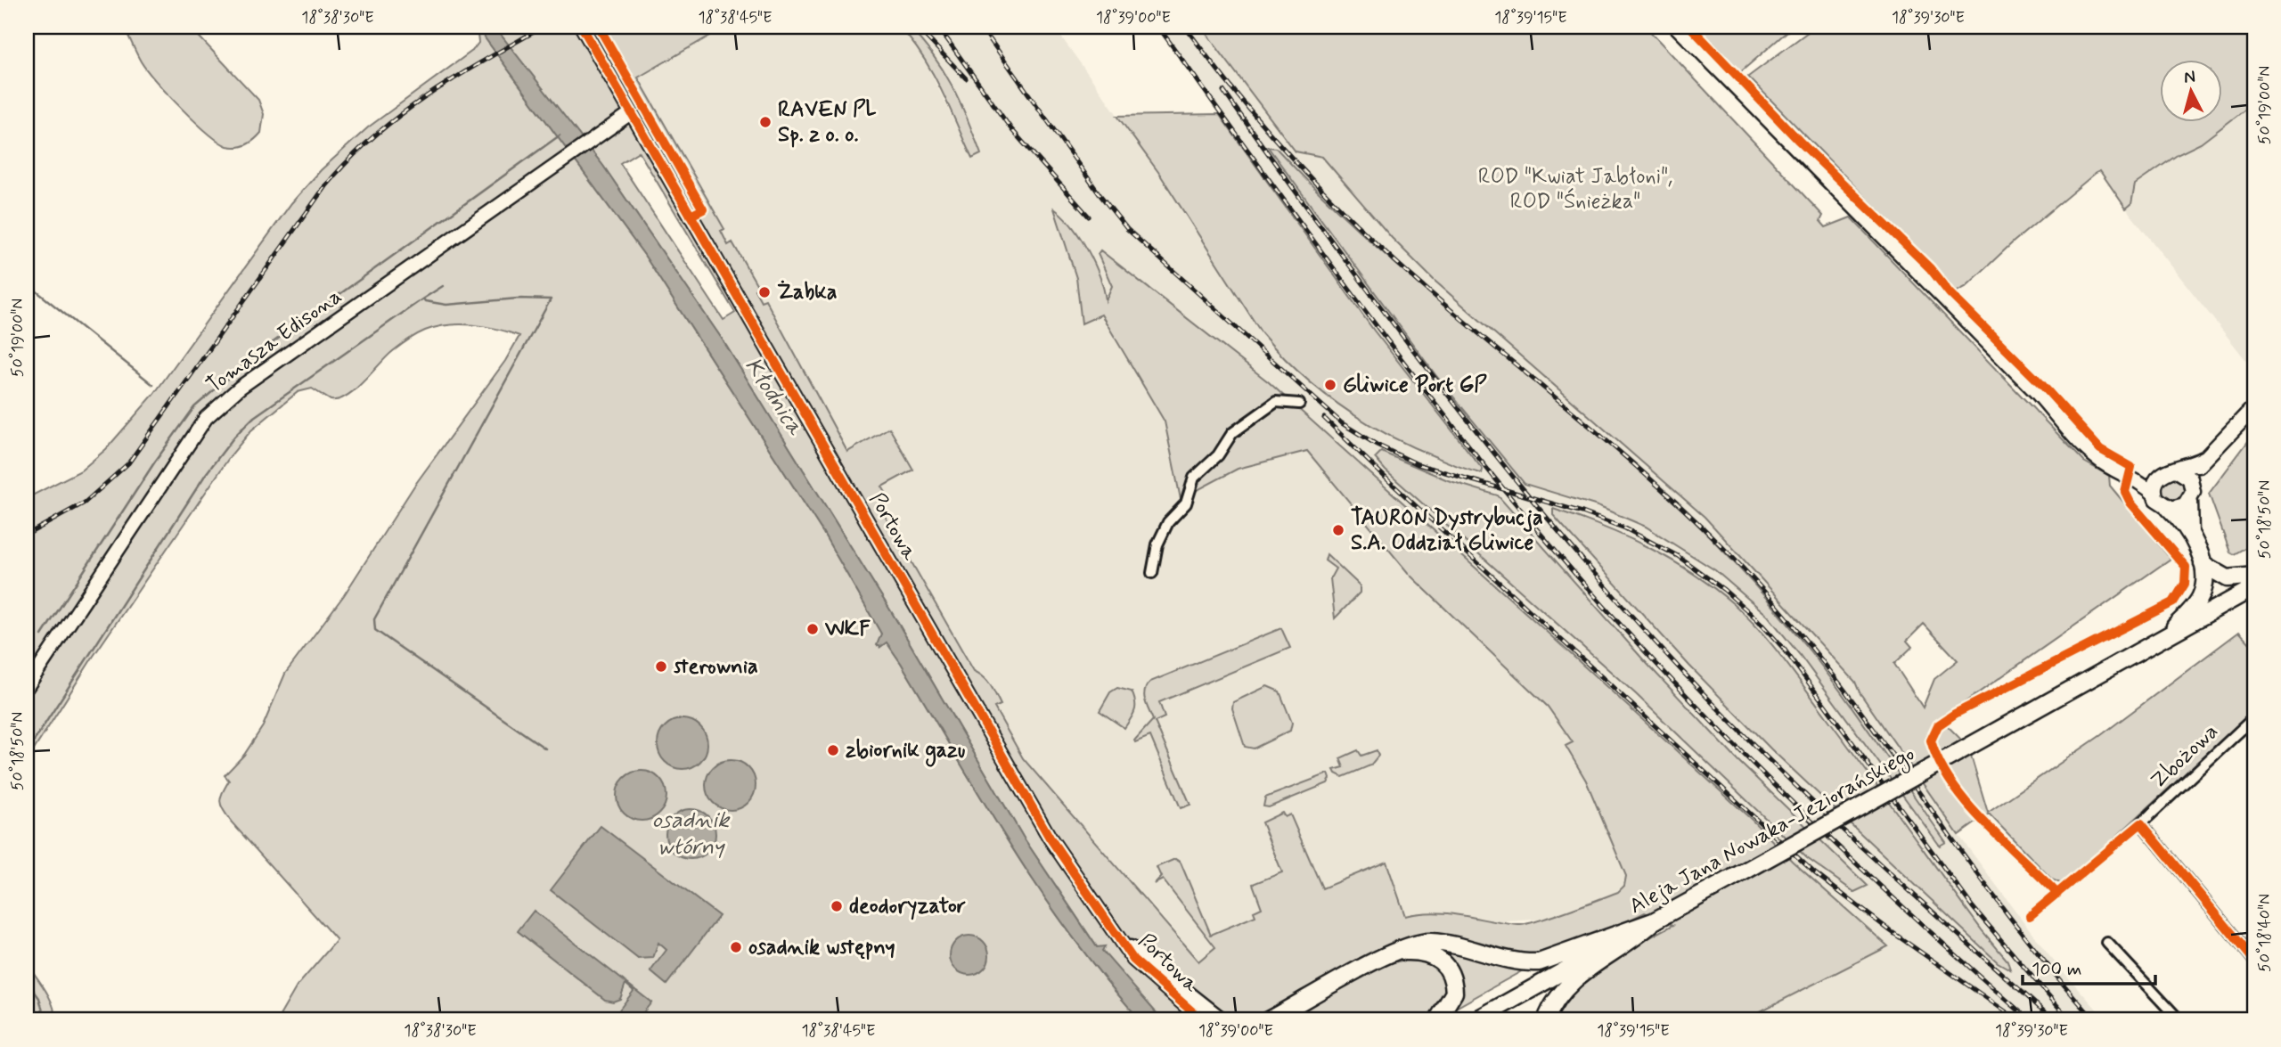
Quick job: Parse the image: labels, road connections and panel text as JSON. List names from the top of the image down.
{
  "streets": {
    "main road": ["Aleja Jana Nowaka-Jeziorańskiego"],
    "street": ["Tomasza Edisona", "Portowa", "Zbożowa"]
  },
  "crossings": [
    ["Tomasza Edisona", "Portowa"]
  ],
  "water": ["Kłodnica", "osadnik wtórny"],
  "parks": ["ROD \"Kwiat Jabłoni\", ROD \"Śnieżka\""],
  "places": [
    "RAVEN PL Sp. z o. o.",
    "Żabka",
    "Gliwice Port GP",
    "TAURON Dystrybucja S.A. Oddział Gliwice",
    "WKF",
    "sterownia",
    "zbiornik gazu",
    "deodoryzator",
    "osadnik wstępny"
  ],
  "scale_bar": "100 m",
  "north": "top",
  "coordinates": [
    "18°38'30\"E",
    "18°38'45\"E",
    "18°39'00\"E",
    "18°39'15\"E",
    "18°39'30\"E",
    "50°19'00\"N",
    "50°18'50\"N",
    "50°18'40\"N"
  ]
}
